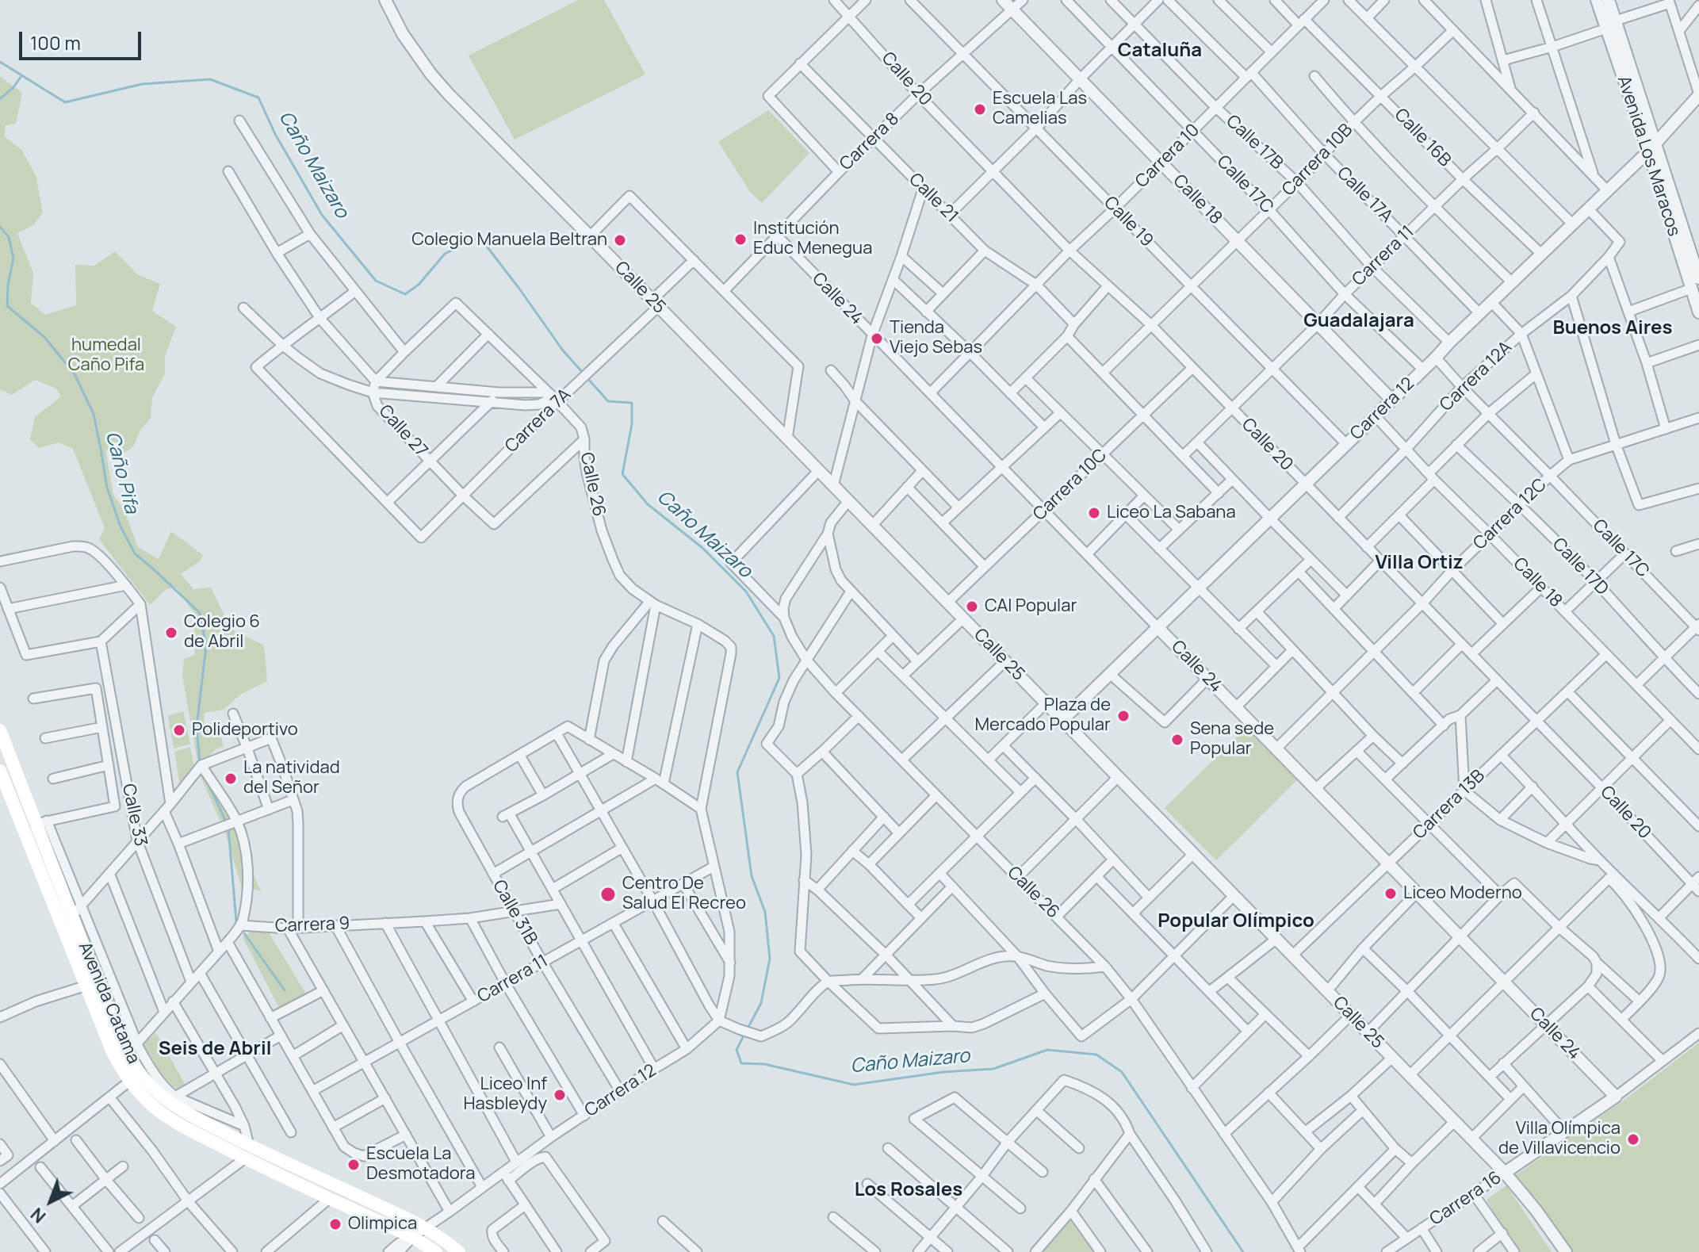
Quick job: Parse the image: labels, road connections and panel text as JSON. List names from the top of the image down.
{
  "streets": {
    "main road": ["Avenida Catama"],
    "street": [
      "Calle 20",
      "Calle 16B",
      "Carrera 8",
      "Calle 17B",
      "Carrera 10",
      "Avenida Los Maracos",
      "Carrera 10B",
      "Calle 17C",
      "Calle 17A",
      "Calle 21",
      "Calle 18",
      "Calle 19",
      "Carrera 11",
      "Calle 25",
      "Calle 24",
      "Carrera 12A",
      "Carrera 12",
      "Carrera 7A",
      "Calle 27",
      "Calle 26",
      "Carrera 10C",
      "Carrera 12C",
      "Calle 17D",
      "Carrera 13B",
      "Calle 33",
      "Calle 31B",
      "Carrera 9",
      "Carrera 16"
    ]
  },
  "crossings": [
    ["Calle 20", "Carrera 8"],
    ["Calle 20", "Carrera 10"],
    ["Calle 20", "Carrera 10B"],
    ["Calle 20", "Carrera 11"],
    ["Calle 20", "Carrera 12A"],
    ["Calle 20", "Carrera 12"],
    ["Calle 20", "Carrera 10C"],
    ["Calle 20", "Carrera 12C"],
    ["Calle 20", "Carrera 13B"],
    ["Calle 16B", "Carrera 10"],
    ["Calle 16B", "Carrera 10B"],
    ["Calle 16B", "Carrera 11"],
    ["Calle 16B", "Carrera 12"],
    ["Carrera 8", "Calle 21"],
    ["Carrera 8", "Calle 18"],
    ["Carrera 8", "Calle 19"],
    ["Carrera 8", "Calle 24"],
    ["Calle 17B", "Carrera 10"],
    ["Calle 17B", "Carrera 10B"],
    ["Calle 17B", "Carrera 11"],
    ["Calle 17B", "Carrera 12"],
    ["Carrera 10", "Calle 17C"],
    ["Carrera 10", "Calle 17A"],
    ["Carrera 10", "Calle 21"],
    ["Carrera 10", "Calle 18"],
    ["Carrera 10", "Calle 19"],
    ["Carrera 10", "Calle 24"],
    ["Avenida Los Maracos", "Carrera 12"],
    ["Carrera 10B", "Calle 17C"],
    ["Carrera 10B", "Calle 17A"],
    ["Carrera 10B", "Calle 18"],
    ["Carrera 10B", "Calle 19"],
    ["Calle 17C", "Carrera 11"],
    ["Calle 17C", "Carrera 12A"],
    ["Calle 17C", "Carrera 12"],
    ["Calle 17C", "Carrera 12C"],
    ["Calle 17A", "Carrera 11"],
    ["Calle 17A", "Carrera 12"],
    ["Calle 18", "Carrera 11"],
    ["Calle 18", "Carrera 12A"],
    ["Calle 18", "Carrera 12"],
    ["Calle 18", "Carrera 12C"],
    ["Calle 18", "Carrera 13B"],
    ["Calle 19", "Carrera 11"],
    ["Calle 19", "Carrera 12"],
    ["Carrera 11", "Calle 31B"],
    ["Calle 25", "Carrera 12"],
    ["Calle 25", "Carrera 7A"],
    ["Calle 25", "Calle 26"],
    ["Calle 25", "Carrera 10C"],
    ["Calle 25", "Carrera 13B"],
    ["Calle 25", "Carrera 16"],
    ["Calle 24", "Carrera 12"],
    ["Calle 24", "Carrera 10C"],
    ["Calle 24", "Carrera 12C"],
    ["Calle 24", "Carrera 13B"],
    ["Calle 24", "Carrera 16"],
    ["Carrera 12A", "Carrera 12"],
    ["Carrera 12", "Calle 31B"],
    ["Carrera 12", "Avenida Catama"],
    ["Carrera 7A", "Calle 27"],
    ["Carrera 7A", "Calle 26"],
    ["Calle 27", "Calle 26"],
    ["Carrera 12C", "Calle 17D"],
    ["Calle 31B", "Carrera 9"]
  ],
  "districts": [
    "Cataluña",
    "Guadalajara",
    "Buenos Aires",
    "Villa Ortiz",
    "Popular Olímpico",
    "Seis de Abril",
    "Los Rosales"
  ],
  "water": ["Caño Maizaro", "Caño Pifa"],
  "parks": ["humedal Caño Pifa"],
  "places": [
    "Escuela Las Camelias",
    "Institución Educ Menegua",
    "Colegio Manuela Beltran",
    "Tienda Viejo Sebas",
    "Liceo La Sabana",
    "CAI Popular",
    "Colegio 6 de Abril",
    "Plaza de Mercado Popular",
    "Polideportivo",
    "Sena sede Popular",
    "La natividad del Señor",
    "Liceo Moderno",
    "Centro De Salud El Recreo",
    "Liceo Inf Hasbleydy",
    "Villa Olímpica de Villavicencio",
    "Escuela La Desmotadora",
    "Olimpica"
  ],
  "scale_bar": "100 m",
  "north": "bottom left"
}
